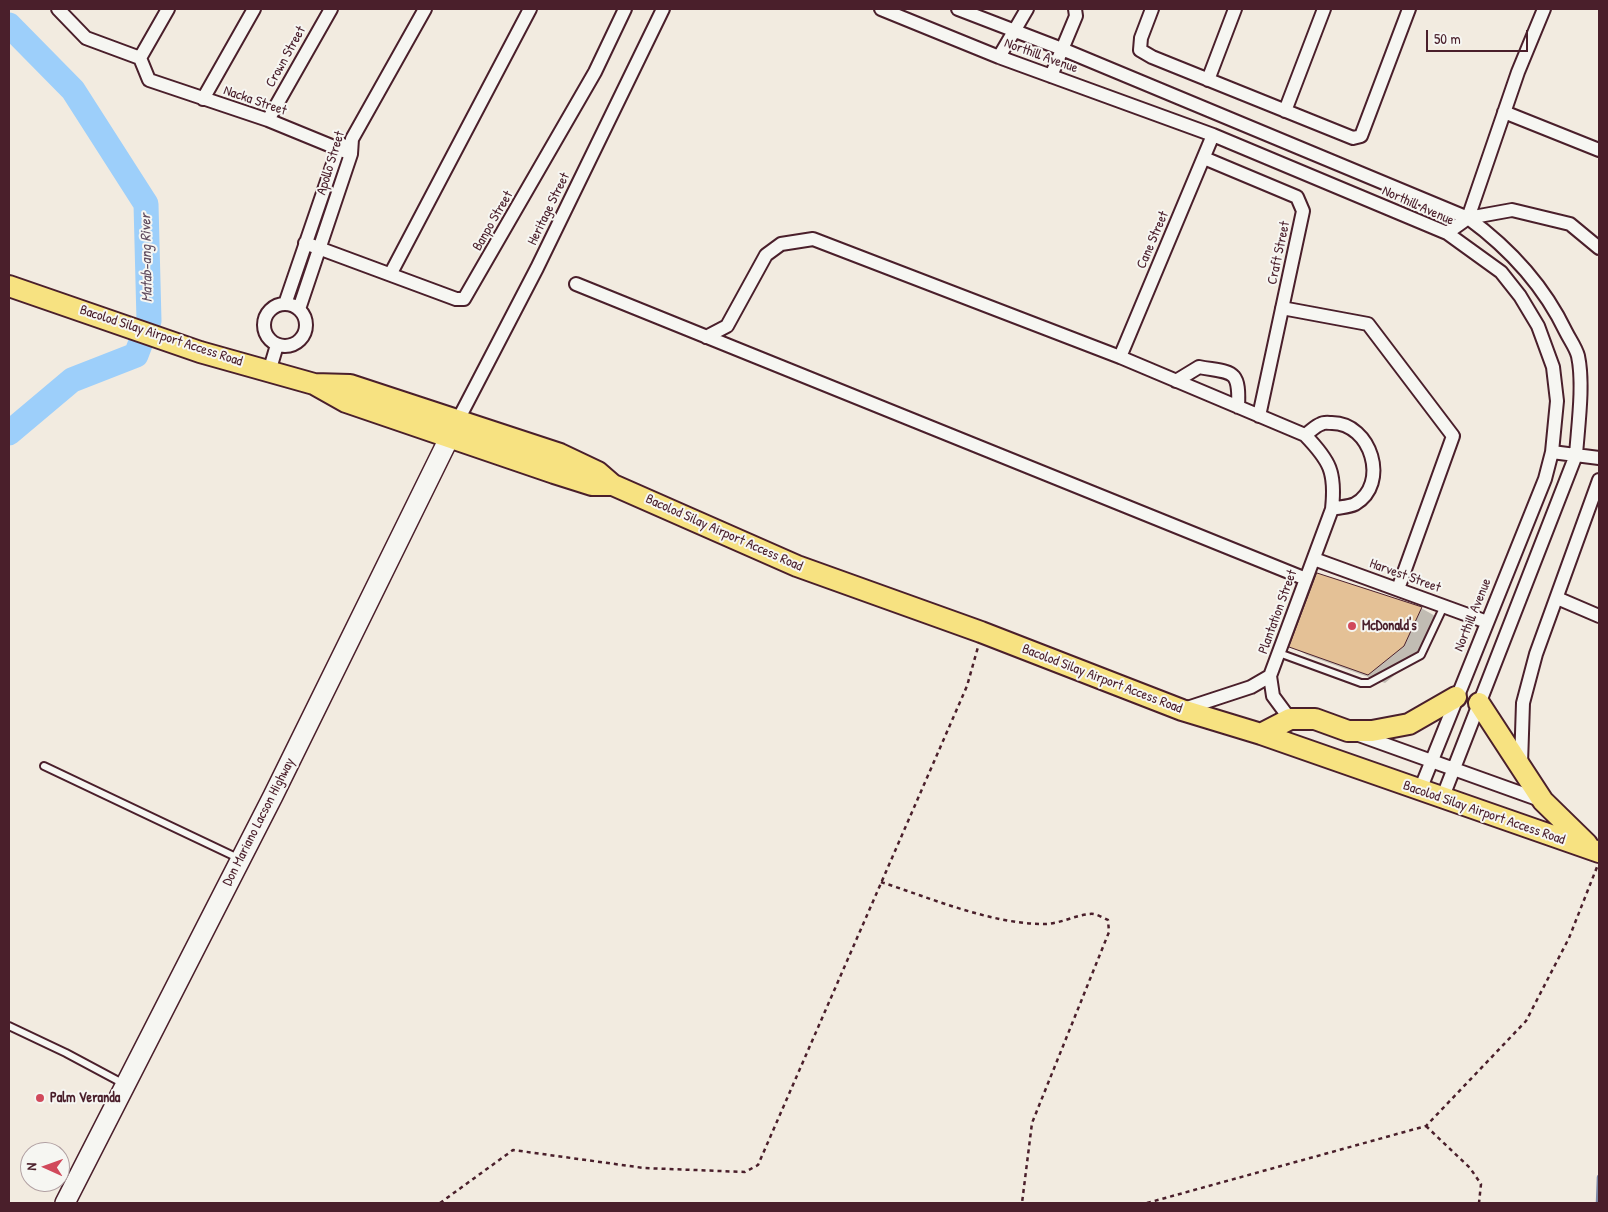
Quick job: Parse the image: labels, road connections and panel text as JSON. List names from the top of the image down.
{
  "streets": {
    "main road": ["Bacolod Silay Airport Access Road"],
    "street": [
      "Northill Avenue",
      "Crown Street",
      "Nacka Street",
      "Apollo Street",
      "Heritage Street",
      "Banpo Street",
      "Cane Street",
      "Craft Street",
      "Harvest Street",
      "Plantation Street",
      "Don Mariano Lacson Highway"
    ]
  },
  "crossings": [
    ["Northill Avenue", "Cane Street"],
    ["Northill Avenue", "Bacolod Silay Airport Access Road"],
    ["Northill Avenue", "Harvest Street"],
    ["Crown Street", "Nacka Street"],
    ["Nacka Street", "Apollo Street"],
    ["Apollo Street", "Banpo Street"],
    ["Heritage Street", "Bacolod Silay Airport Access Road"],
    ["Heritage Street", "Don Mariano Lacson Highway"],
    ["Cane Street", "Craft Street"],
    ["Bacolod Silay Airport Access Road", "Don Mariano Lacson Highway"],
    ["Harvest Street", "Plantation Street"]
  ],
  "water": ["Matab-ang River"],
  "places": ["McDonald's", "Palm Veranda"],
  "scale_bar": "50 m",
  "north": "left"
}
